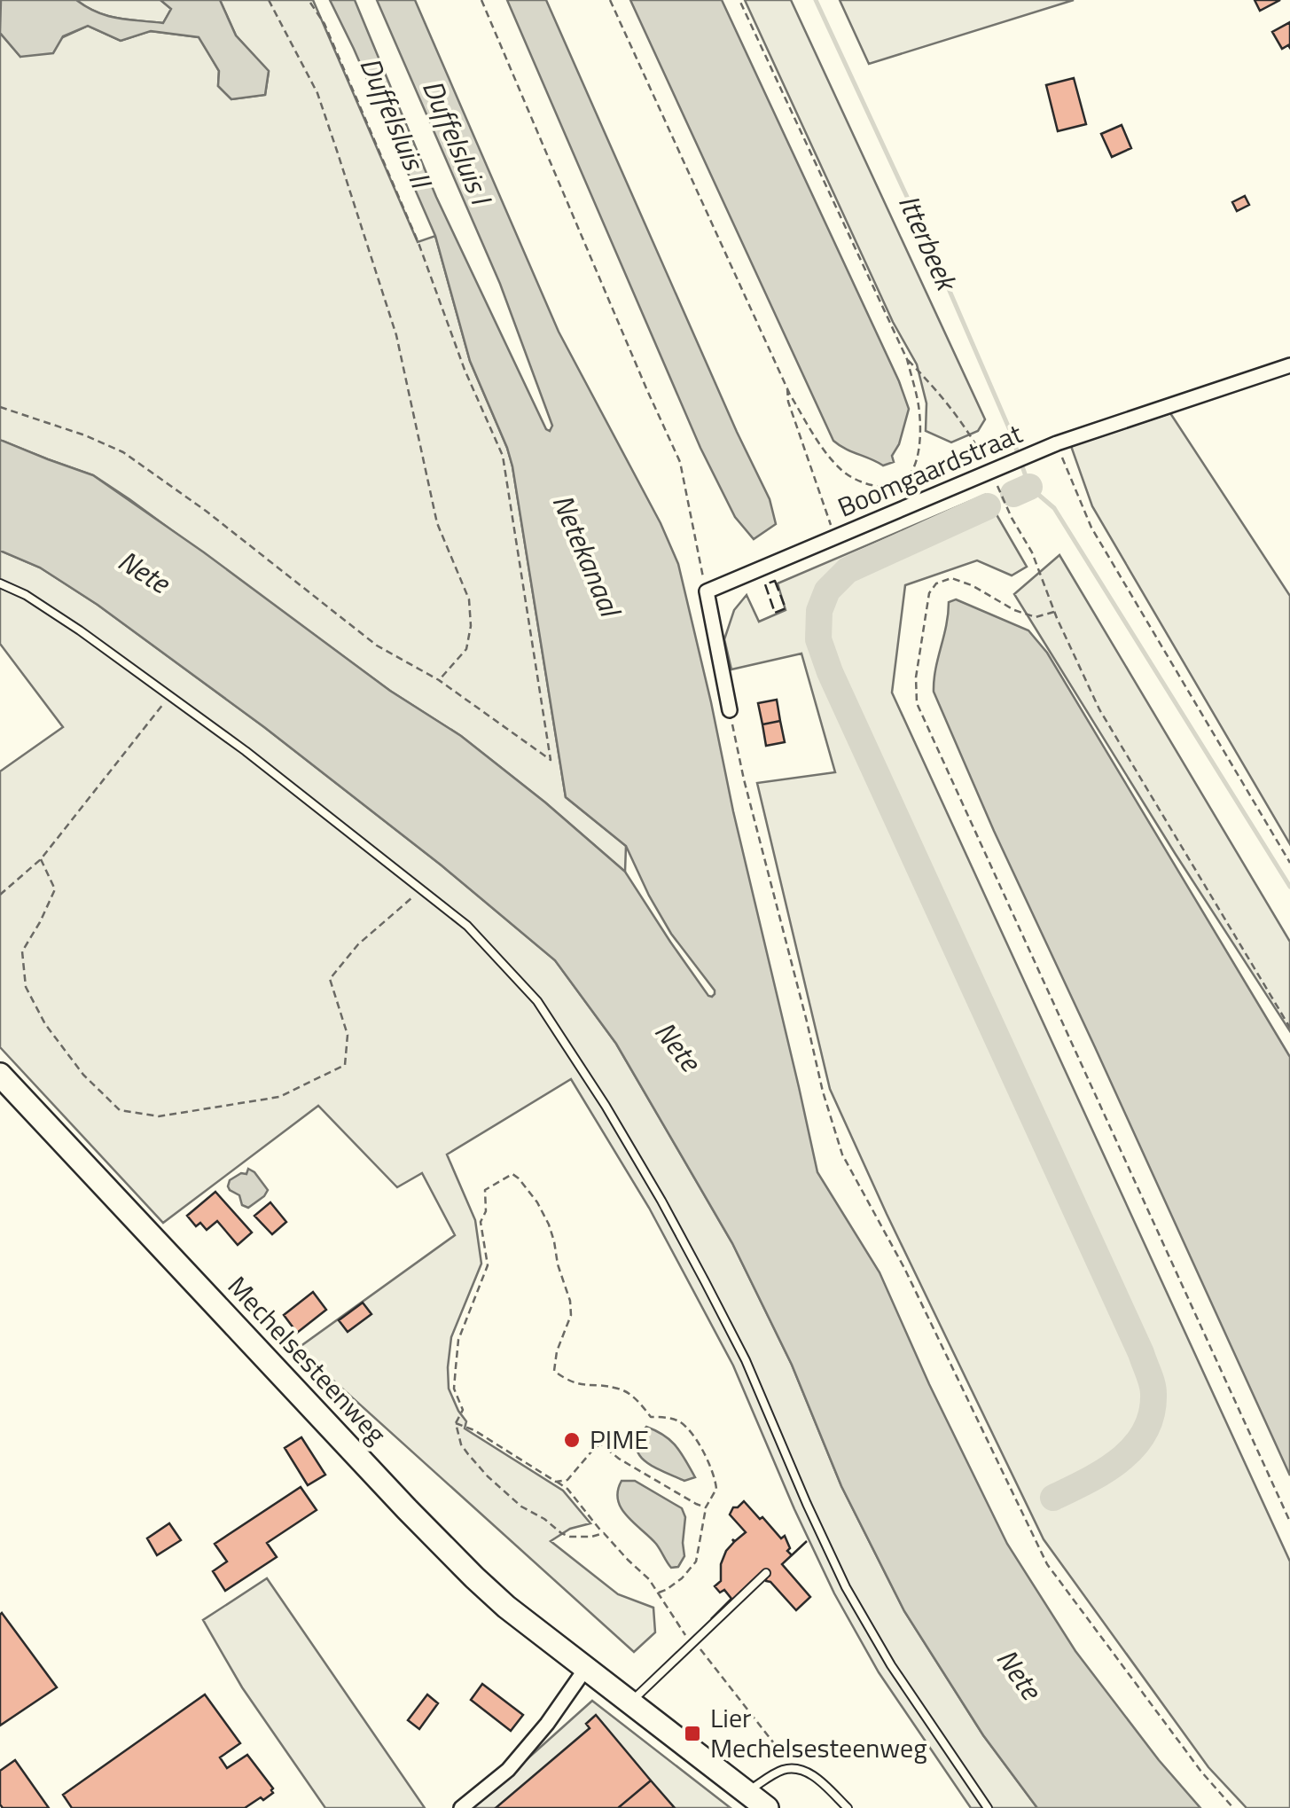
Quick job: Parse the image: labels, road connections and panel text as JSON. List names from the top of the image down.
{
  "streets": {
    "main road": ["Mechelsesteenweg"],
    "street": ["Boomgaardstraat"]
  },
  "water": [
    "Duffelsluis II",
    "Duffelsluis I",
    "Itterbeek",
    "Netekanaal",
    "Nete"
  ],
  "places": {
    "other": ["PIME"],
    "transit": ["Lier Mechelsesteenweg"]
  }
}
